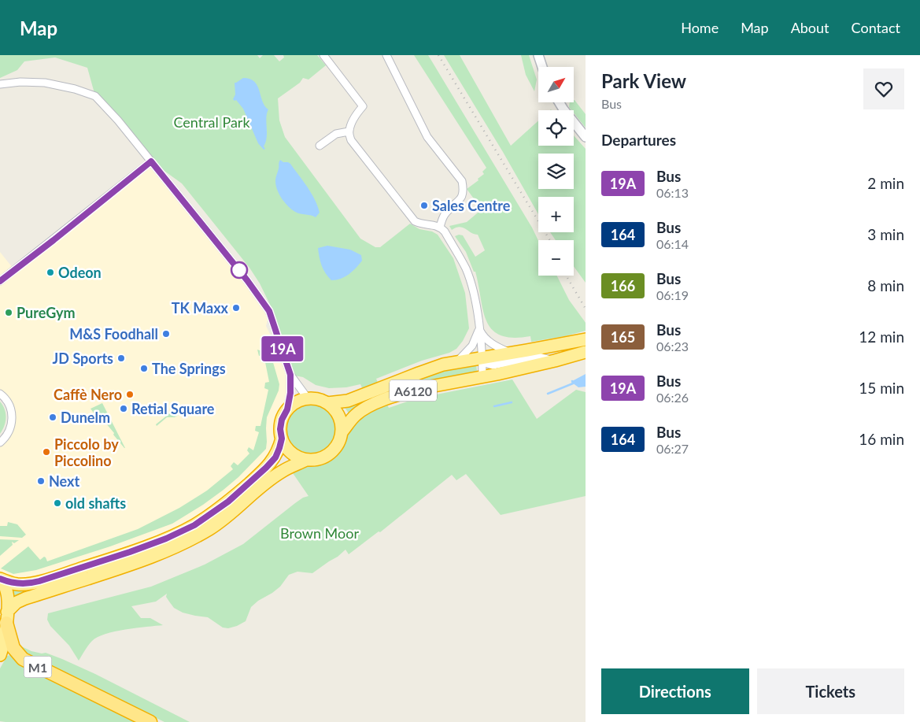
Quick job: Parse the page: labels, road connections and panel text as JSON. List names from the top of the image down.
{
  "streets": {
    "highway": ["A6120", "M1"]
  },
  "parks": ["Central Park", "Brown Moor"],
  "places": [
    "Sales Centre",
    "Odeon",
    "TK Maxx",
    "PureGym",
    "M&S Foodhall",
    "JD Sports",
    "The Springs",
    "Caffè Nero",
    "Retial Square",
    "Dunelm",
    "Piccolo by Piccolino",
    "Next",
    "old shafts"
  ],
  "lines": ["bus line 19A"],
  "north": "top right",
  "page": {
    "header": "Map",
    "nav": [
      "Home",
      "Map",
      "About",
      "Contact"
    ],
    "on_map": "19A",
    "heading": [
      ["Park View", "Bus"],
      "Departures"
    ],
    "map_buttons": ["+", "−"],
    "list": [
      {
        "mark": "19A",
        "name": "Bus",
        "note": "06:13",
        "value": "2 min"
      },
      {
        "mark": "164",
        "name": "Bus",
        "note": "06:14",
        "value": "3 min"
      },
      {
        "mark": "166",
        "name": "Bus",
        "note": "06:19",
        "value": "8 min"
      },
      {
        "mark": "165",
        "name": "Bus",
        "note": "06:23",
        "value": "12 min"
      },
      {
        "mark": "19A",
        "name": "Bus",
        "note": "06:26",
        "value": "15 min"
      },
      {
        "mark": "164",
        "name": "Bus",
        "note": "06:27",
        "value": "16 min"
      }
    ],
    "buttons": ["Directions", "Tickets"]
  }
}
